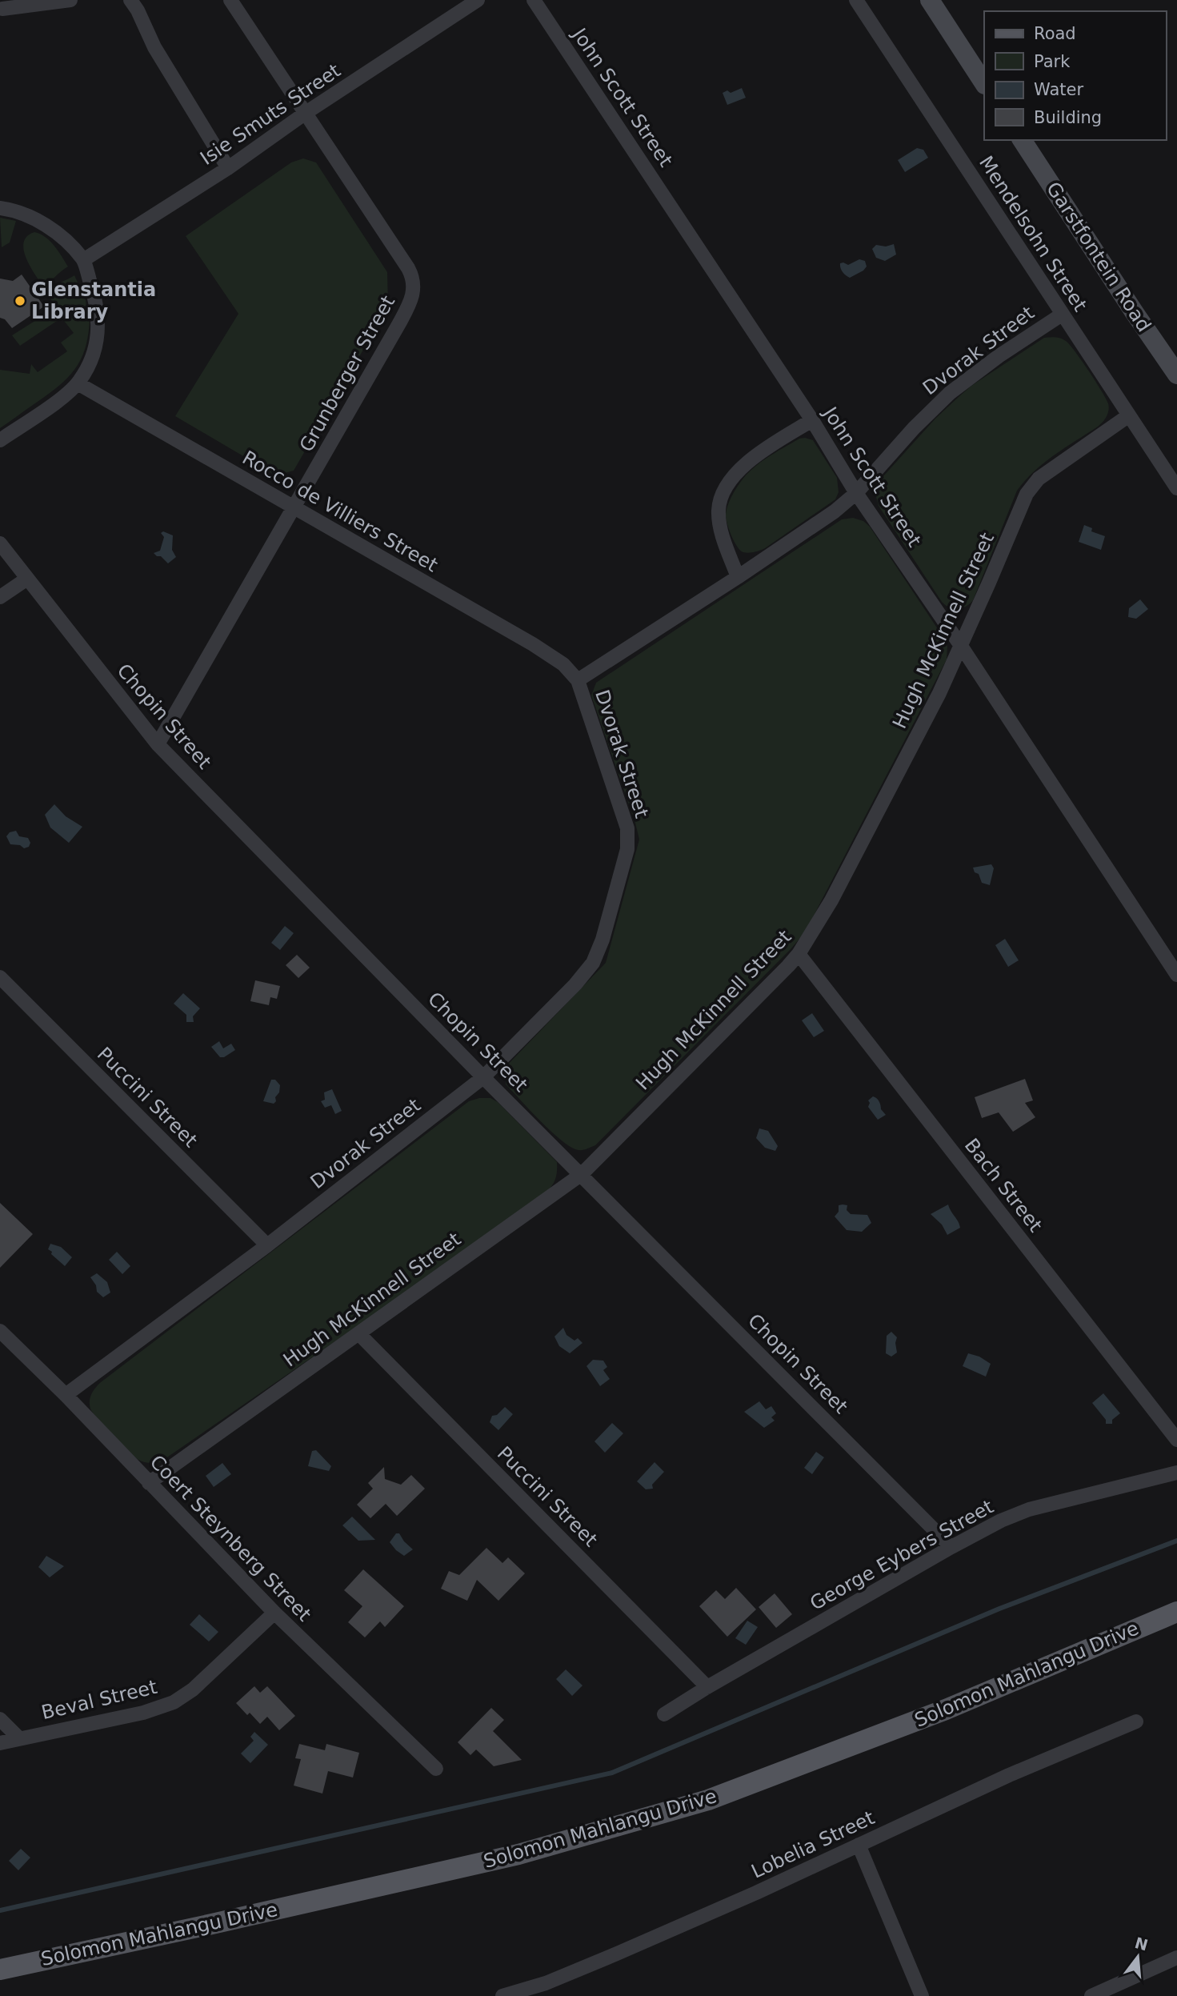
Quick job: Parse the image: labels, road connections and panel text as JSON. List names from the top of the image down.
{
  "streets": {
    "main road": ["Garstfontein Road", "Solomon Mahlangu Drive"],
    "street": [
      "John Scott Street",
      "Isie Smuts Street",
      "Mendelsohn Street",
      "Dvorak Street",
      "Grunberger Street",
      "Rocco de Villiers Street",
      "Hugh McKinnell Street",
      "Chopin Street",
      "Puccini Street",
      "Bach Street",
      "Coert Steynberg Street",
      "George Eybers Street",
      "Beval Street",
      "Lobelia Street"
    ]
  },
  "crossings": [
    ["John Scott Street", "Dvorak Street"],
    ["John Scott Street", "Hugh McKinnell Street"],
    ["Isie Smuts Street", "Grunberger Street"],
    ["Mendelsohn Street", "Dvorak Street"],
    ["Mendelsohn Street", "Hugh McKinnell Street"],
    ["Dvorak Street", "Rocco de Villiers Street"],
    ["Dvorak Street", "Chopin Street"],
    ["Dvorak Street", "Puccini Street"],
    ["Dvorak Street", "Coert Steynberg Street"],
    ["Grunberger Street", "Rocco de Villiers Street"],
    ["Grunberger Street", "Chopin Street"],
    ["Hugh McKinnell Street", "Chopin Street"],
    ["Hugh McKinnell Street", "Puccini Street"],
    ["Hugh McKinnell Street", "Bach Street"],
    ["Hugh McKinnell Street", "Coert Steynberg Street"],
    ["Chopin Street", "George Eybers Street"],
    ["Puccini Street", "George Eybers Street"],
    ["Coert Steynberg Street", "Beval Street"]
  ],
  "places": ["Glenstantia Library"],
  "legend": [
    "Road",
    "Park",
    "Water",
    "Building"
  ],
  "north": "top"
}
